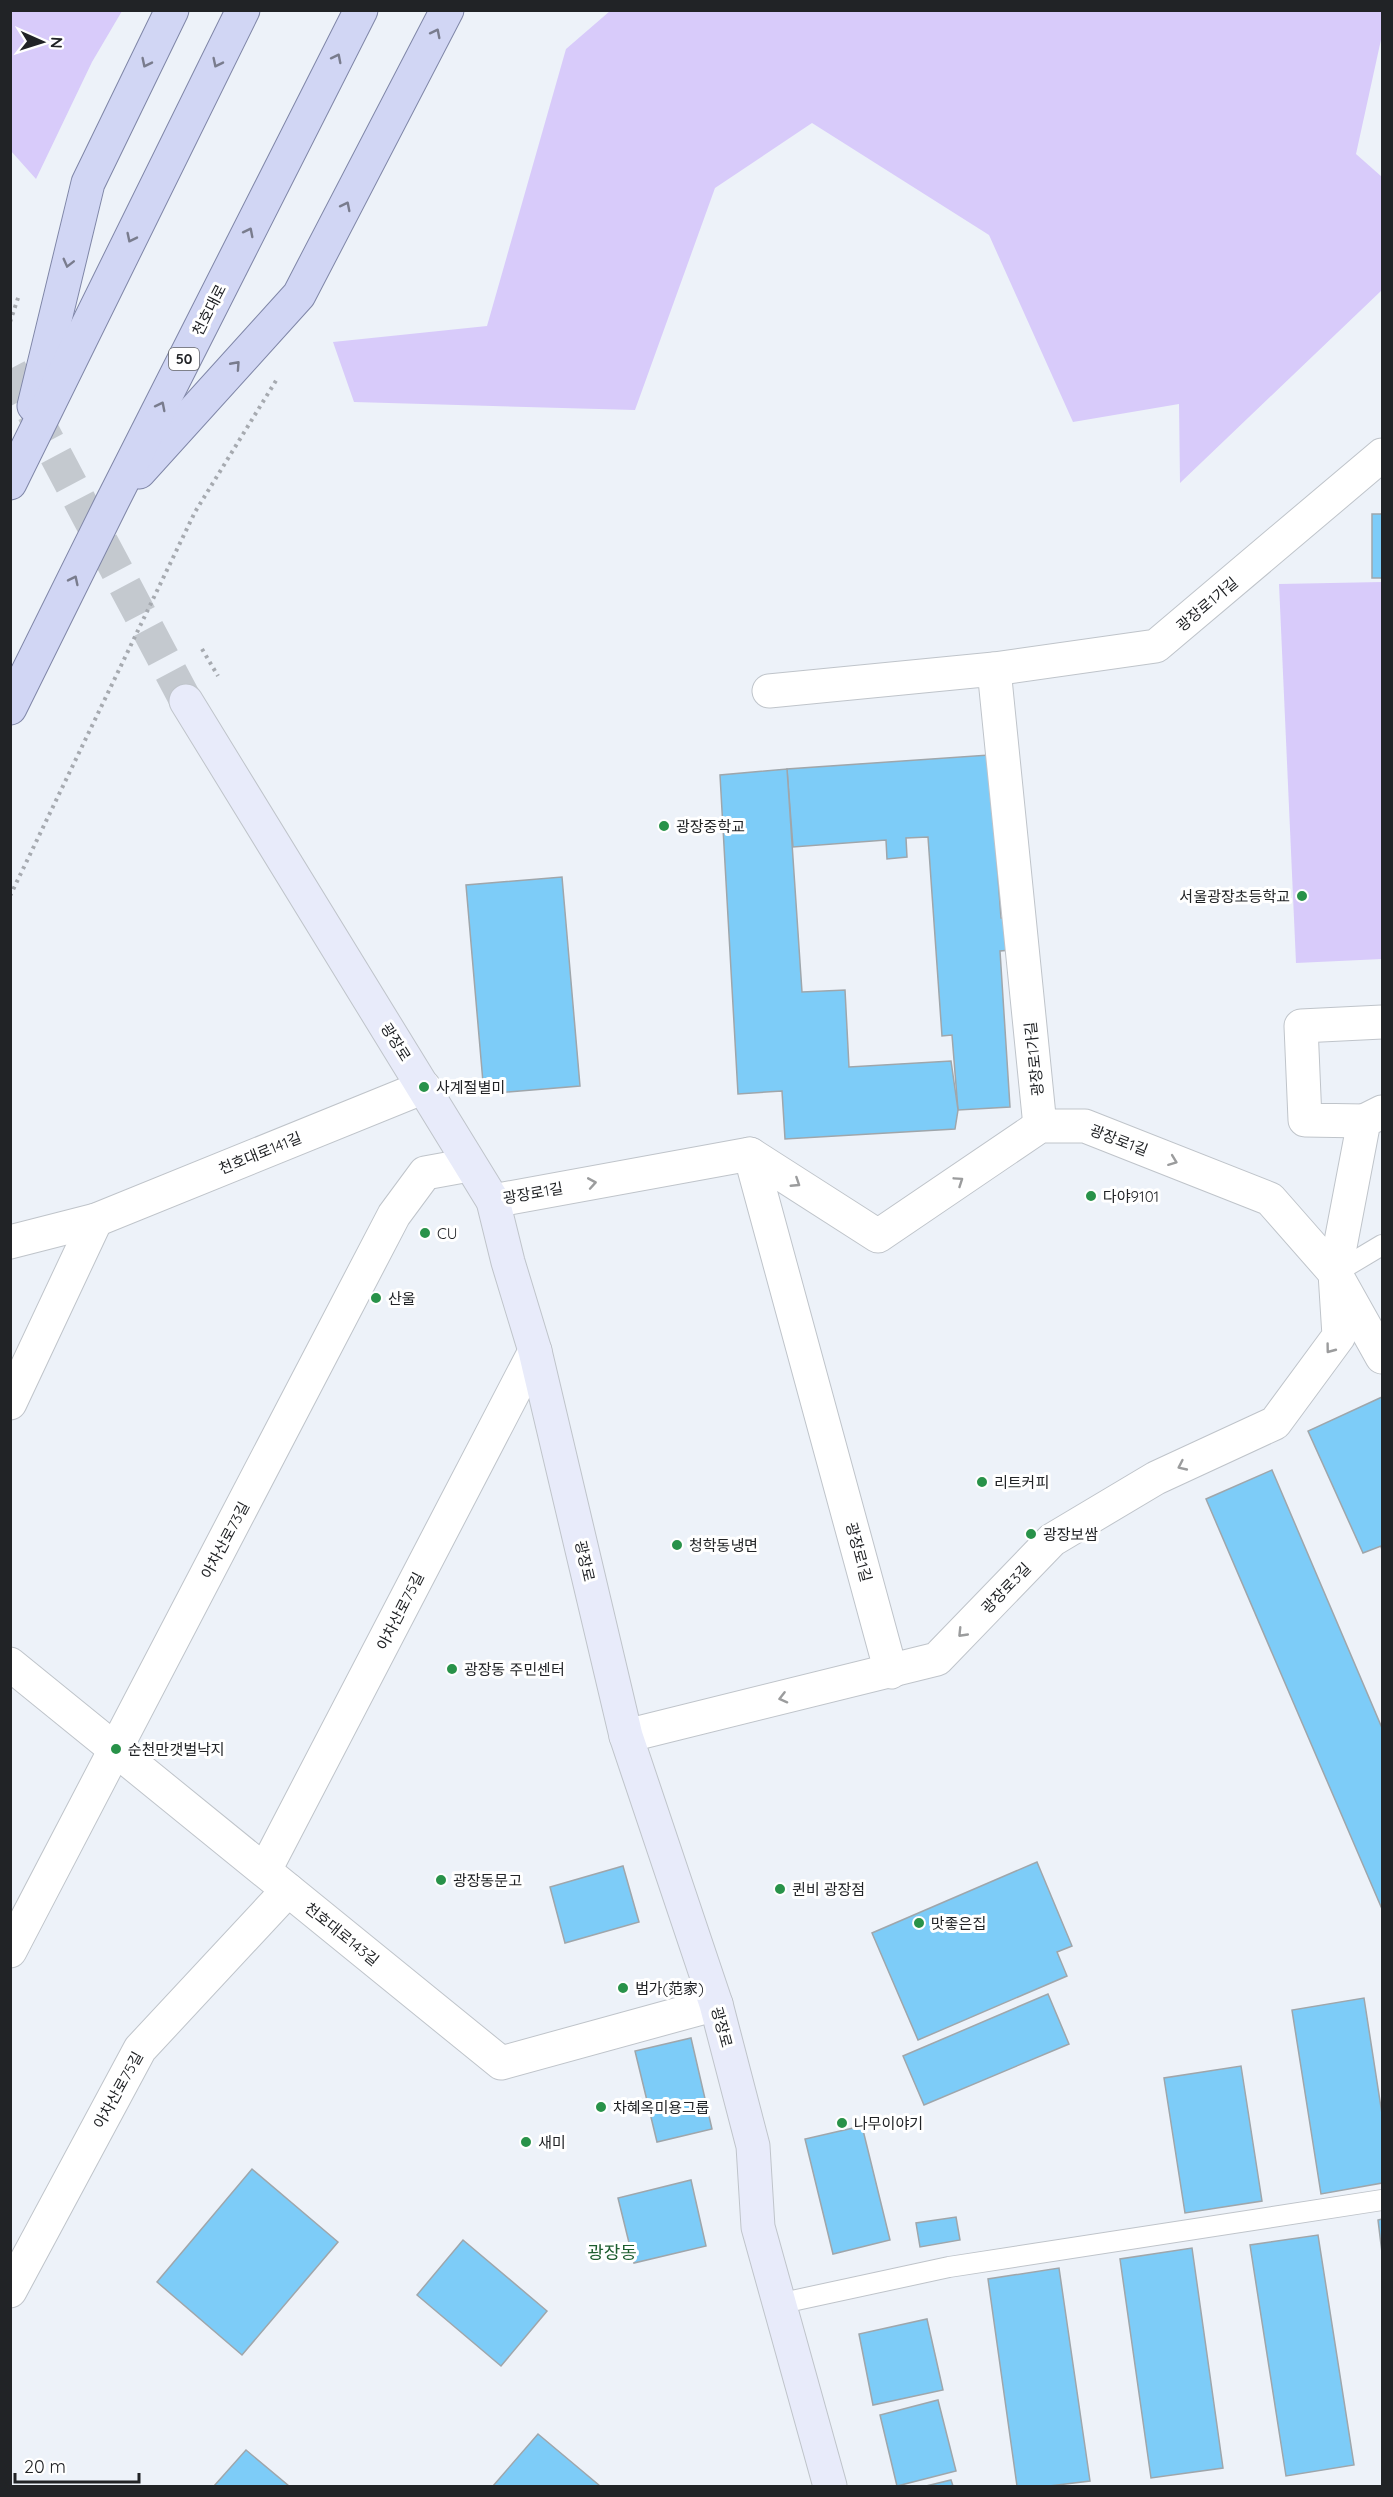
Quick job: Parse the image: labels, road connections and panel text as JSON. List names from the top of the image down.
{
  "streets": {
    "main road": ["천호대로", "50"],
    "street": [
      "광장로1가길",
      "광장로",
      "광장로1길",
      "천호대로141길",
      "아차산로73길",
      "광장로3길",
      "아차산로75길",
      "천호대로143길"
    ]
  },
  "crossings": [
    ["광장로1가길", "광장로1길"],
    ["광장로", "광장로1길"],
    ["광장로", "천호대로141길"],
    ["광장로", "아차산로73길"],
    ["광장로", "광장로3길"],
    ["광장로", "아차산로75길"],
    ["광장로", "천호대로143길"],
    ["광장로1길", "광장로3길"],
    ["아차산로73길", "천호대로143길"],
    ["아차산로75길", "천호대로143길"]
  ],
  "one_way": ["광장로1길", "광장로3길"],
  "districts": ["광장동"],
  "places": [
    "광장중학교",
    "서울광장초등학교",
    "사계절별미",
    "다야9101",
    "CU",
    "산울",
    "리트커피",
    "광장보쌈",
    "청학동냉면",
    "광장동 주민센터",
    "순천만갯벌낙지",
    "광장동문고",
    "퀸비 광장점",
    "맛좋은집",
    "범가(范家)",
    "차혜옥미용그룹",
    "나무이야기",
    "새미"
  ],
  "scale_bar": "20 m",
  "north": "right"
}
